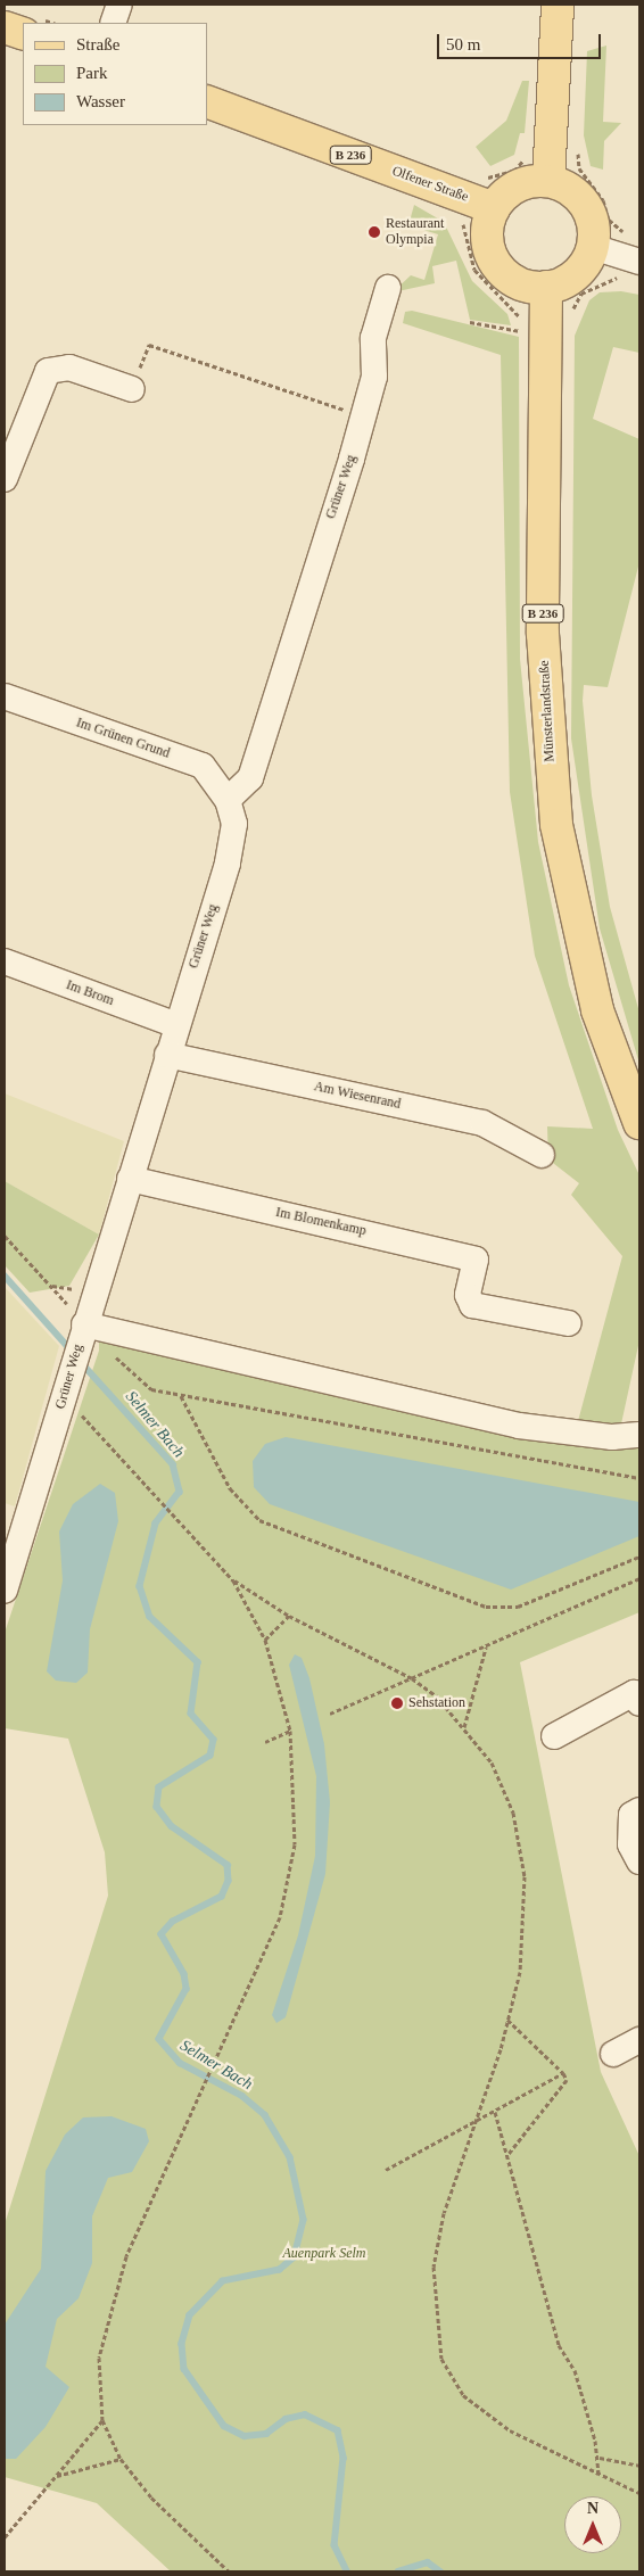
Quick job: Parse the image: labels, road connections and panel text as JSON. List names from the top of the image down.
{
  "streets": {
    "main road": ["B 236", "Olfener Straße", "Münsterlandstraße"],
    "street": [
      "Grüner Weg",
      "Im Grünen Grund",
      "Im Brom",
      "Am Wiesenrand",
      "Im Blomenkamp"
    ]
  },
  "crossings": [
    ["Olfener Straße", "Münsterlandstraße"],
    ["Grüner Weg", "Im Grünen Grund"],
    ["Grüner Weg", "Im Brom"],
    ["Grüner Weg", "Am Wiesenrand"],
    ["Grüner Weg", "Im Blomenkamp"]
  ],
  "water": ["Selmer Bach"],
  "parks": ["Auenpark Selm"],
  "places": ["Restaurant Olympia", "Sehstation"],
  "legend": ["Straße", "Park", "Wasser"],
  "scale_bar": "50 m",
  "north": "top"
}
